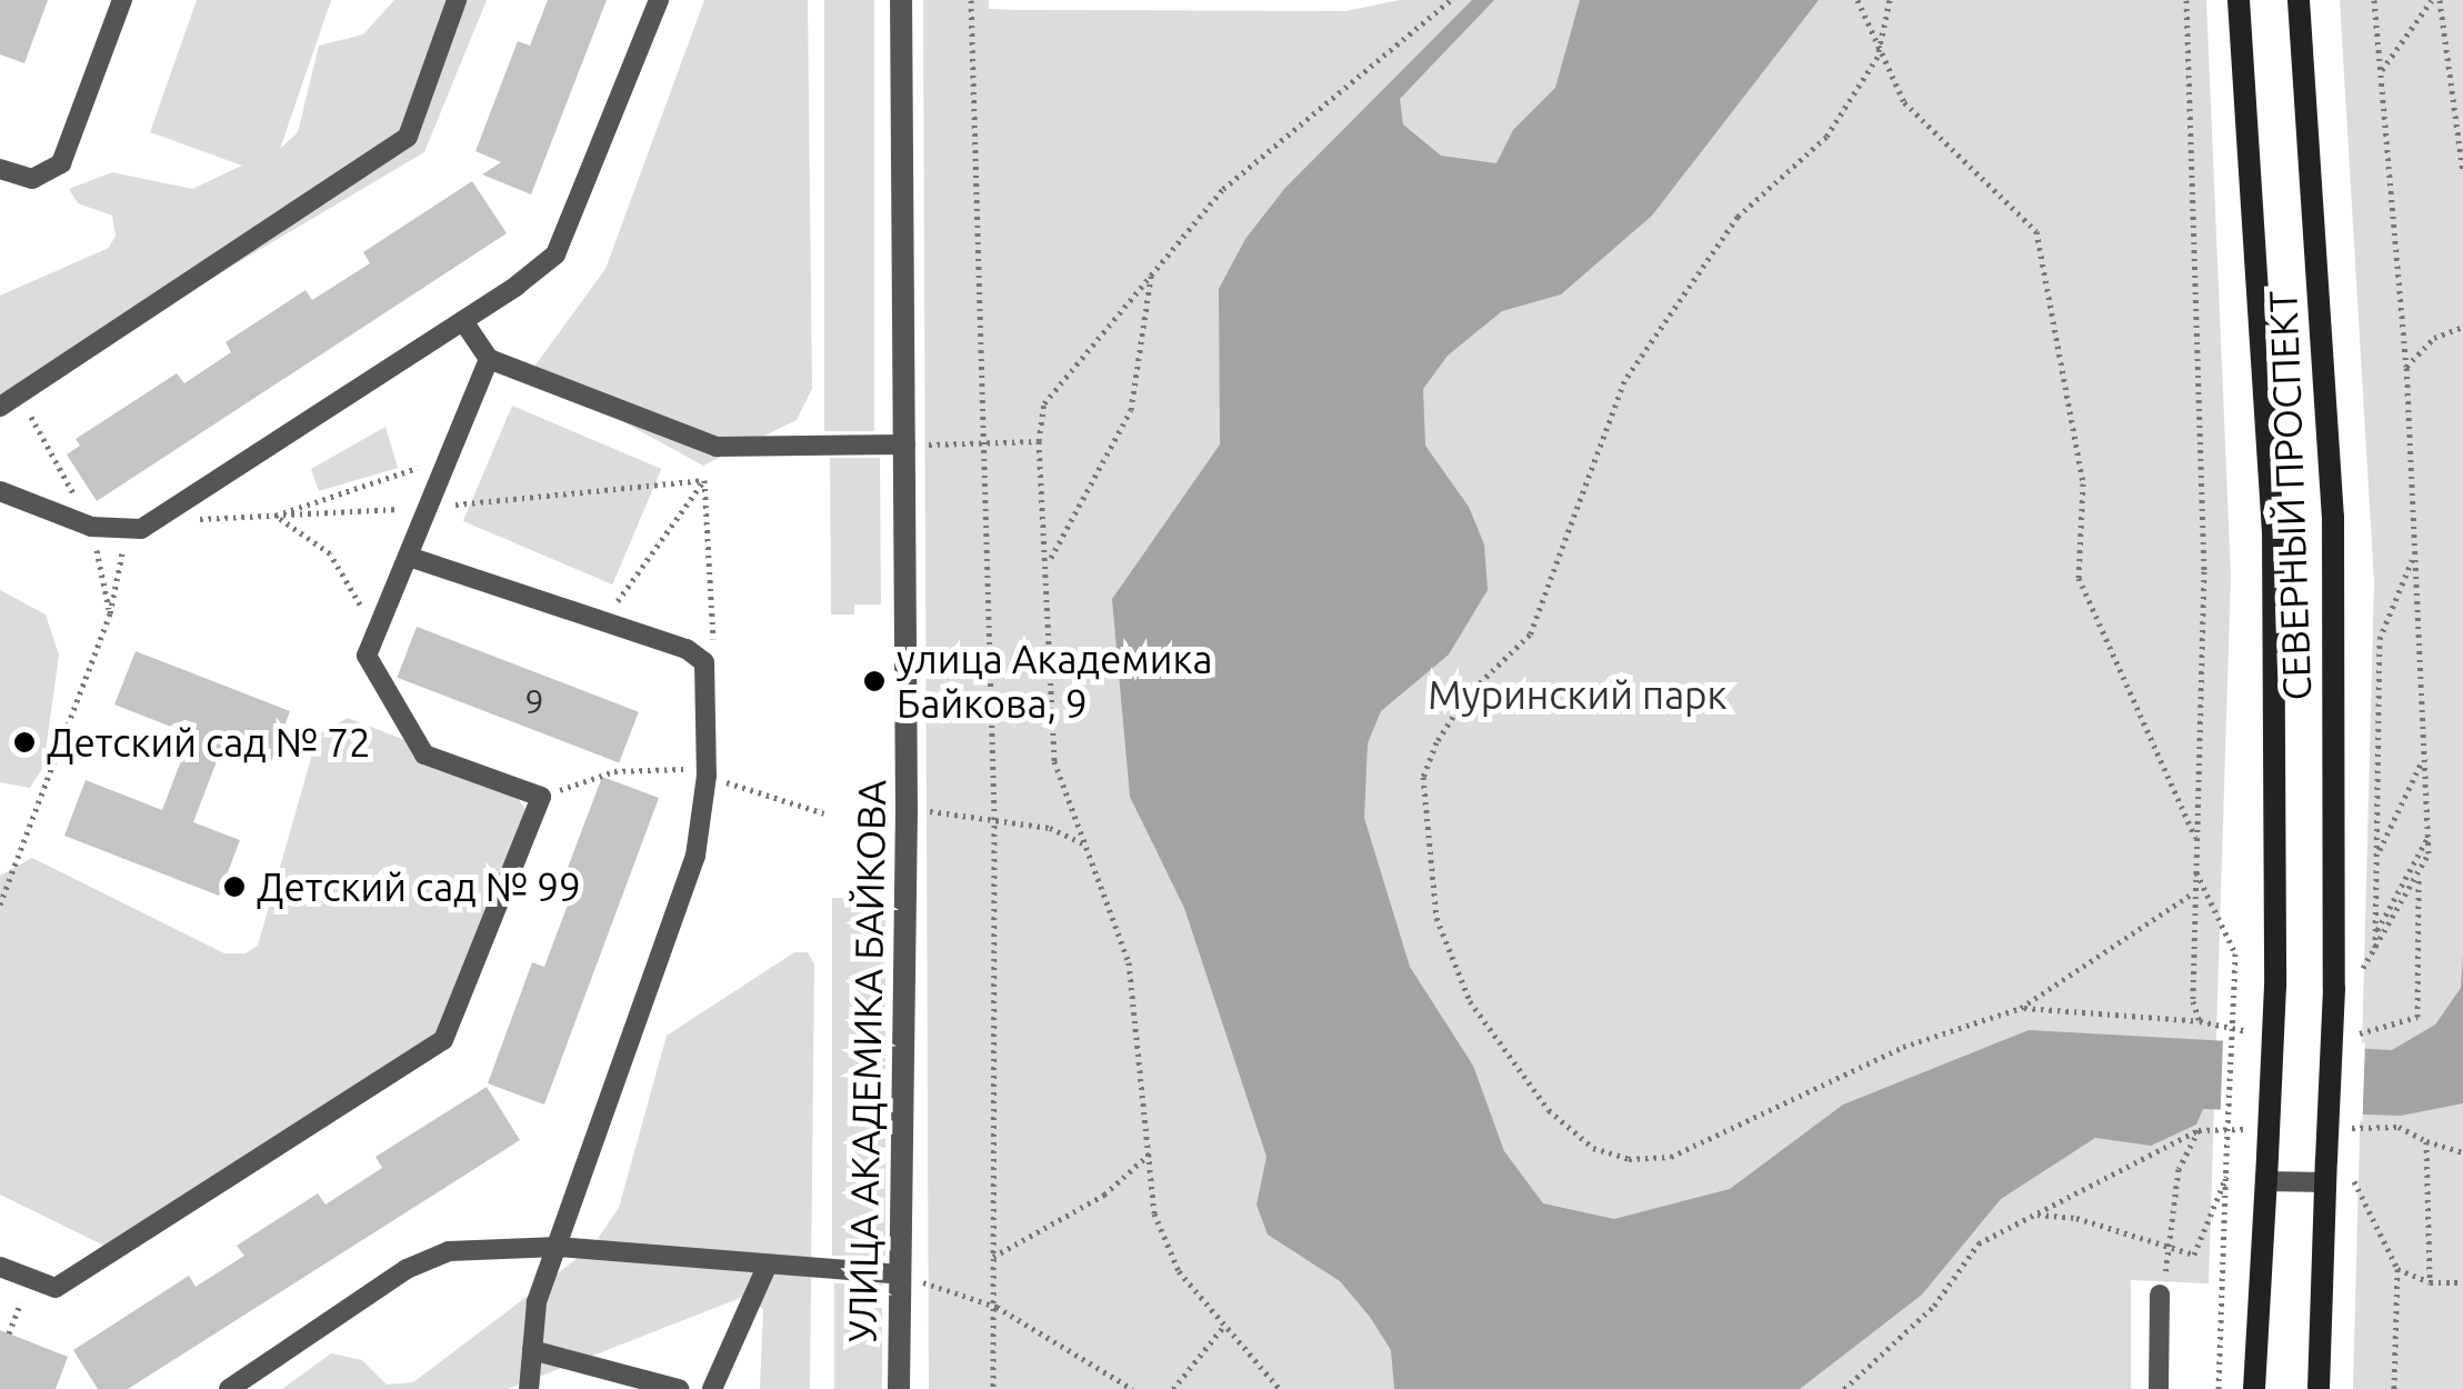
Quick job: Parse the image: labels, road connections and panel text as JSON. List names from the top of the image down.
{
  "streets": {
    "main road": ["СЕВЕРНЫЙ ПРОСПЕКТ"],
    "street": ["УЛИЦА АКАДЕМИКА БАЙКОВА"]
  },
  "parks": ["Муринский парк"],
  "places": ["улица Академика Байкова, 9", "Детский сад № 72", "Детский сад № 99"],
  "house_numbers": ["9"]
}
